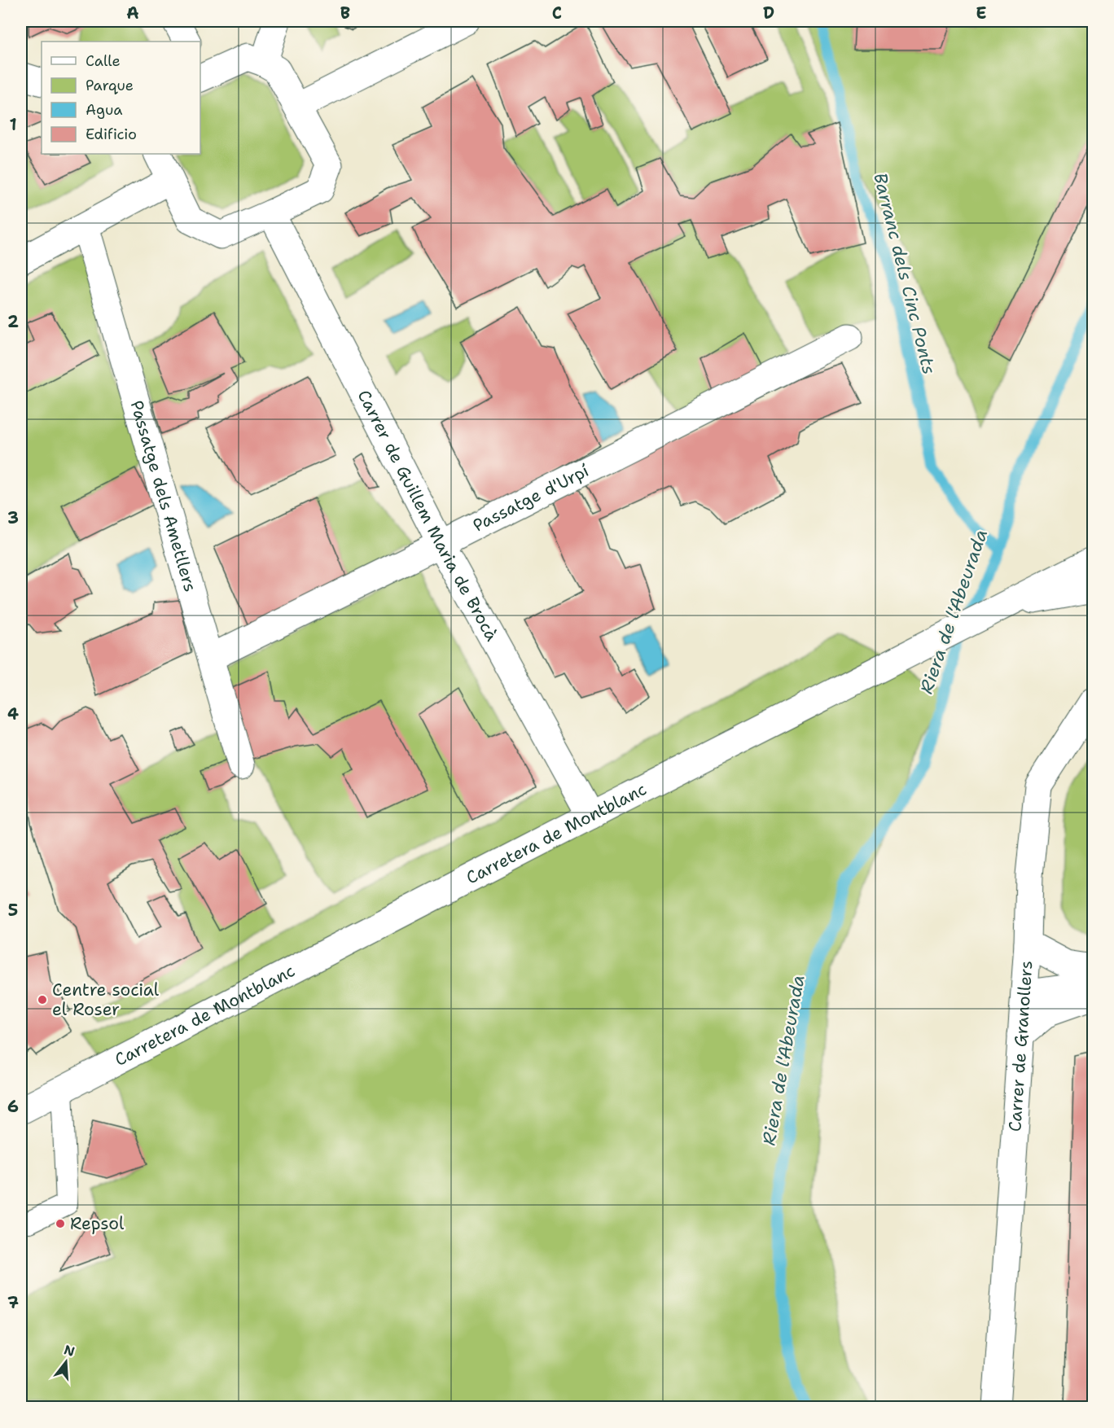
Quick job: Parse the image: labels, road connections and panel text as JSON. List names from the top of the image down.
{
  "streets": {
    "street": [
      "Passatge dels Ametllers",
      "Passatge d'Urpí",
      "Carrer de Guillem Maria de Brocà",
      "Carretera de Montblanc",
      "Carrer de Granollers"
    ]
  },
  "crossings": [
    ["Passatge dels Ametllers", "Passatge d'Urpí"],
    ["Passatge d'Urpí", "Carrer de Guillem Maria de Brocà"],
    ["Carrer de Guillem Maria de Brocà", "Carretera de Montblanc"]
  ],
  "water": ["Barranc dels Cinc Ponts", "Riera de l'Abeurada"],
  "places": ["Centre social el Roser", "Repsol"],
  "legend": [
    "Calle",
    "Parque",
    "Agua",
    "Edificio"
  ],
  "north": "top",
  "grid": {
    "columns": [
      "A",
      "B",
      "C",
      "D",
      "E"
    ],
    "rows": [
      "1",
      "2",
      "3",
      "4",
      "5",
      "6",
      "7"
    ]
  }
}
